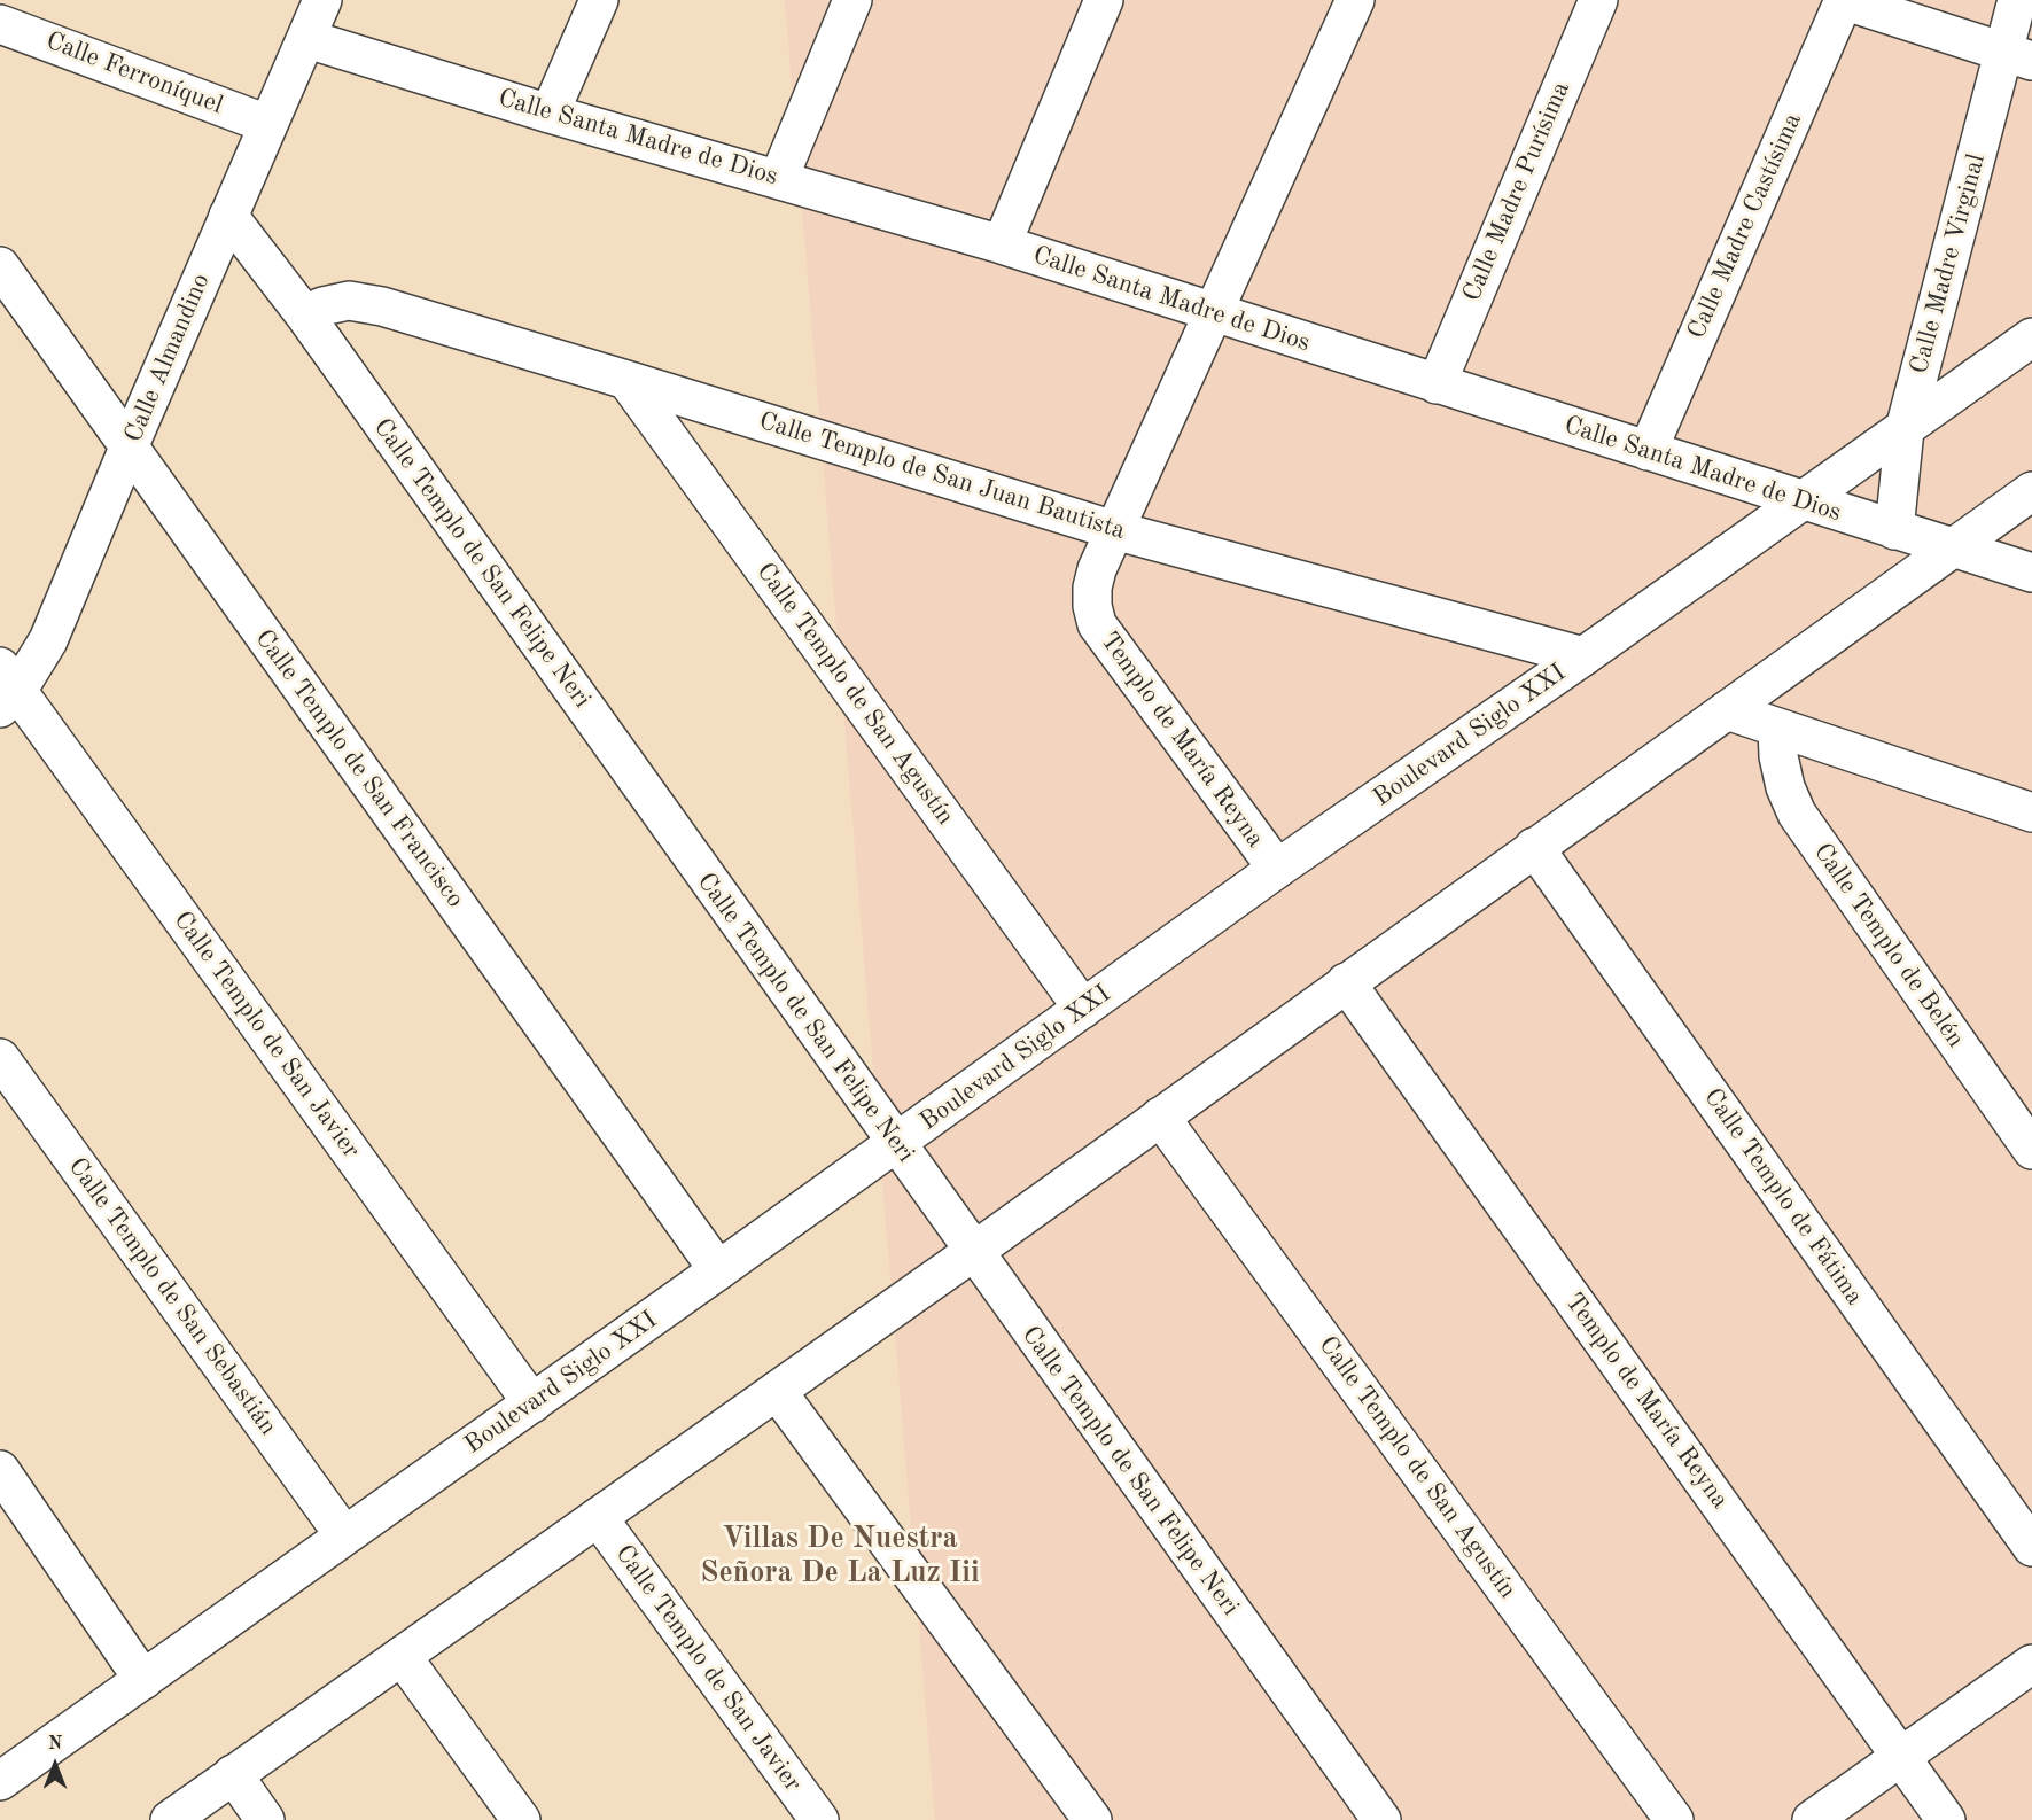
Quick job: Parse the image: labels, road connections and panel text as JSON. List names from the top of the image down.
{
  "streets": {
    "street": [
      "Calle Ferroníquel",
      "Calle Santa Madre de Dios",
      "Calle Madre Purísima",
      "Calle Madre Castísima",
      "Calle Madre Virginal",
      "Calle Almandino",
      "Calle Templo de San Juan Bautista",
      "Calle Templo de San Felipe Neri",
      "Calle Templo de San Agustín",
      "Boulevard Siglo XXI",
      "Templo de María Reyna",
      "Calle Templo de San Francisco",
      "Calle Templo de Belén",
      "Calle Templo de San Javier",
      "Calle Templo de Fátima",
      "Calle Templo de San Sebastián"
    ]
  },
  "crossings": [
    ["Calle Ferroníquel", "Calle Almandino"],
    ["Calle Santa Madre de Dios", "Calle Madre Purísima"],
    ["Calle Santa Madre de Dios", "Calle Madre Castísima"],
    ["Calle Santa Madre de Dios", "Calle Madre Virginal"],
    ["Calle Santa Madre de Dios", "Calle Almandino"],
    ["Calle Santa Madre de Dios", "Boulevard Siglo XXI"],
    ["Calle Santa Madre de Dios", "Templo de María Reyna"],
    ["Calle Madre Virginal", "Boulevard Siglo XXI"],
    ["Calle Almandino", "Calle Templo de San Felipe Neri"],
    ["Calle Almandino", "Calle Templo de San Francisco"],
    ["Calle Almandino", "Calle Templo de San Javier"],
    ["Calle Templo de San Juan Bautista", "Calle Templo de San Felipe Neri"],
    ["Calle Templo de San Juan Bautista", "Calle Templo de San Agustín"],
    ["Calle Templo de San Juan Bautista", "Boulevard Siglo XXI"],
    ["Calle Templo de San Juan Bautista", "Templo de María Reyna"],
    ["Calle Templo de San Felipe Neri", "Boulevard Siglo XXI"],
    ["Calle Templo de San Agustín", "Boulevard Siglo XXI"],
    ["Boulevard Siglo XXI", "Templo de María Reyna"],
    ["Boulevard Siglo XXI", "Calle Templo de San Francisco"],
    ["Boulevard Siglo XXI", "Calle Templo de San Javier"],
    ["Boulevard Siglo XXI", "Calle Templo de San Sebastián"]
  ],
  "districts": ["Villas De Nuestra Señora De La Luz Iii"],
  "north": "top"
}
